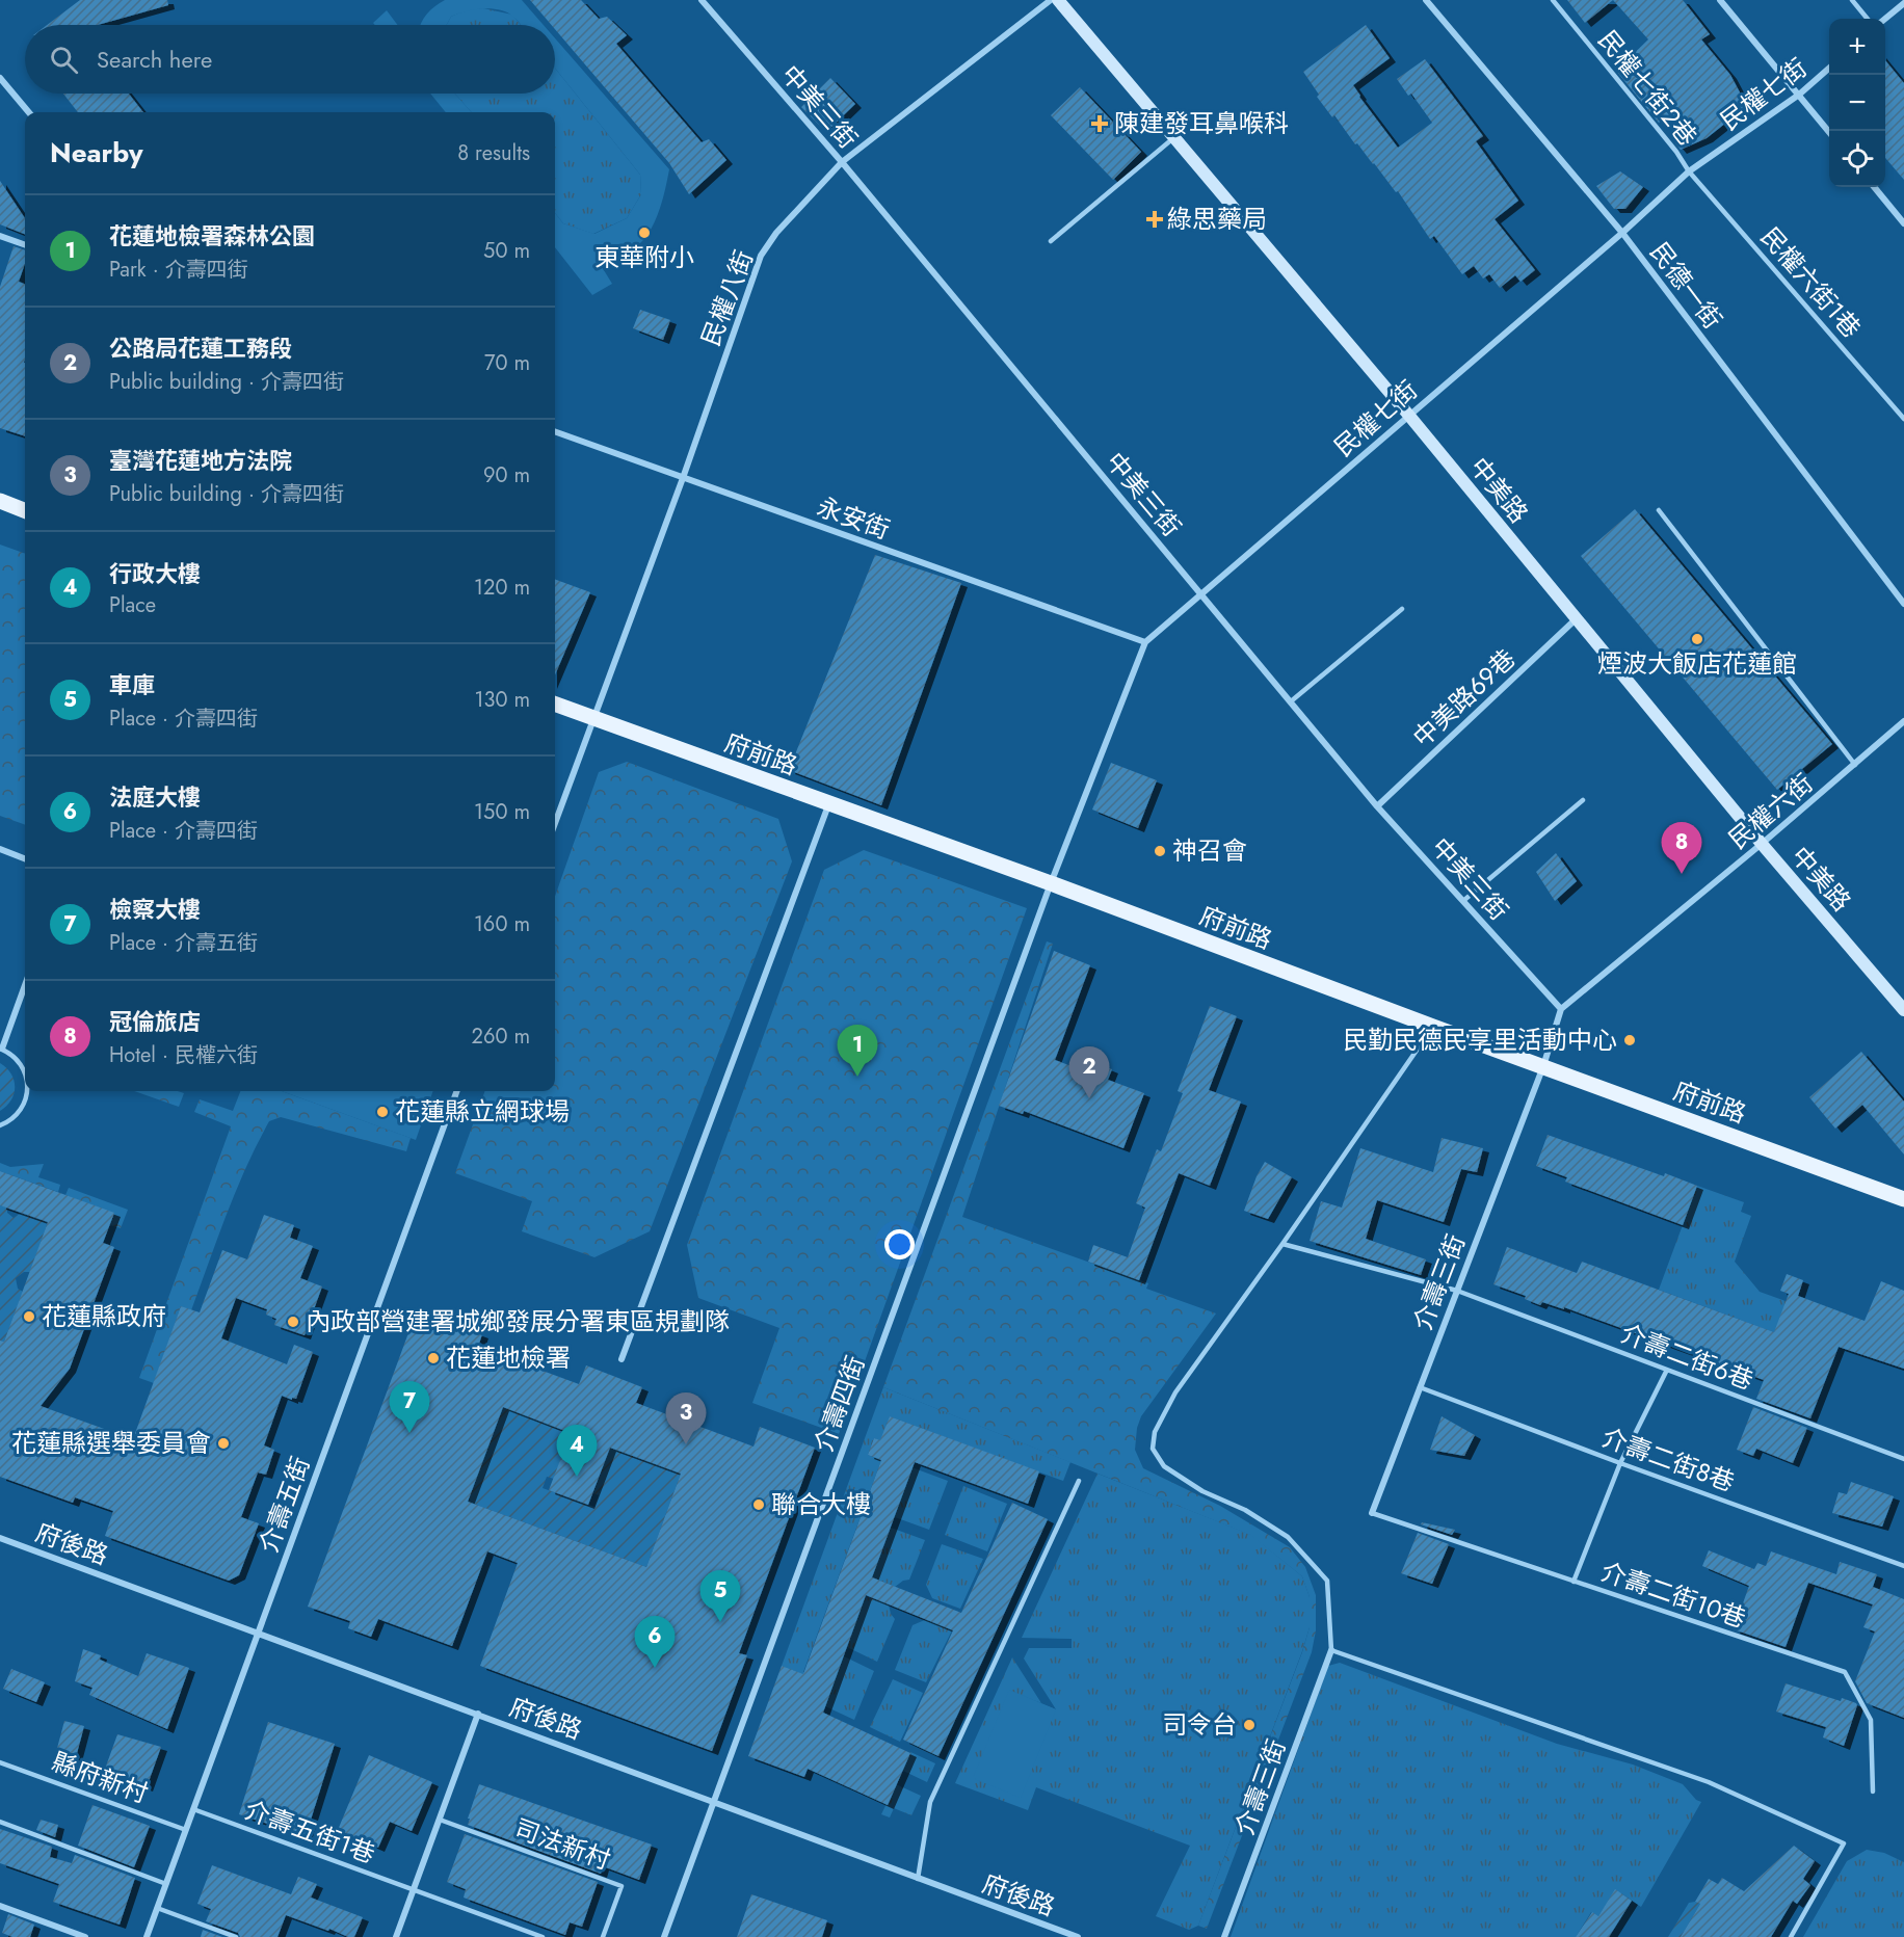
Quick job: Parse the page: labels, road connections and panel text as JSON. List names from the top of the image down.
{
  "streets": {
    "main road": ["府前路"],
    "street": [
      "民權七街",
      "中美三街",
      "民德一街",
      "民權八街",
      "中美路",
      "永安街",
      "中美路69巷",
      "民權六街",
      "介壽三街",
      "介壽四街",
      "介壽五街",
      "府後路"
    ],
    "lane": [
      "民權七街2巷",
      "民權六街1巷",
      "介壽二街6巷",
      "介壽二街8巷",
      "介壽二街10巷",
      "縣府新村",
      "介壽五街1巷",
      "司法新村"
    ]
  },
  "crossings": [
    ["民權七街2巷", "民權七街"],
    ["民權七街2巷", "民權六街1巷"],
    ["民權七街", "中美三街"],
    ["民權七街", "民權六街1巷"],
    ["民權七街", "民德一街"],
    ["民權七街", "中美路"],
    ["民權七街", "永安街"],
    ["民權七街", "府前路"],
    ["民權七街", "介壽四街"],
    ["中美三街", "民權八街"],
    ["中美三街", "中美路69巷"],
    ["中美三街", "民權六街"],
    ["民權八街", "永安街"],
    ["民權八街", "府前路"],
    ["中美路", "中美路69巷"],
    ["中美路", "民權六街"],
    ["府前路", "介壽三街"],
    ["府前路", "介壽四街"],
    ["介壽三街", "介壽二街6巷"],
    ["介壽三街", "介壽二街8巷"],
    ["介壽三街", "介壽二街10巷"],
    ["介壽四街", "府後路"],
    ["介壽五街", "府後路"],
    ["介壽五街", "縣府新村"],
    ["介壽五街", "介壽五街1巷"]
  ],
  "places": {
    "health": ["陳建發耳鼻喉科", "綠思藥局"],
    "other": [
      "東華附小",
      "煙波大飯店花蓮館",
      "神召會",
      "民勤民德民享里活動中心",
      "花蓮縣立網球場",
      "花蓮縣政府",
      "內政部營建署城鄉發展分署東區規劃隊",
      "花蓮地檢署",
      "花蓮縣選舉委員會",
      "聯合大樓",
      "司令台"
    ]
  },
  "page": {
    "map_buttons": ["+", "−"],
    "search": "Search here",
    "heading": ["Nearby", "8 results"],
    "list": [
      {
        "mark": "1",
        "name": "花蓮地檢署森林公園",
        "note": "Park · 介壽四街",
        "value": "50 m"
      },
      {
        "mark": "2",
        "name": "公路局花蓮工務段",
        "note": "Public building · 介壽四街",
        "value": "70 m"
      },
      {
        "mark": "3",
        "name": "臺灣花蓮地方法院",
        "note": "Public building · 介壽四街",
        "value": "90 m"
      },
      {
        "mark": "4",
        "name": "行政大樓",
        "note": "Place",
        "value": "120 m"
      },
      {
        "mark": "5",
        "name": "車庫",
        "note": "Place · 介壽四街",
        "value": "130 m"
      },
      {
        "mark": "6",
        "name": "法庭大樓",
        "note": "Place · 介壽四街",
        "value": "150 m"
      },
      {
        "mark": "7",
        "name": "檢察大樓",
        "note": "Place · 介壽五街",
        "value": "160 m"
      },
      {
        "mark": "8",
        "name": "冠倫旅店",
        "note": "Hotel · 民權六街",
        "value": "260 m"
      }
    ],
    "pins": [
      "8",
      "1",
      "2",
      "7",
      "3",
      "4",
      "5",
      "6"
    ]
  }
}
